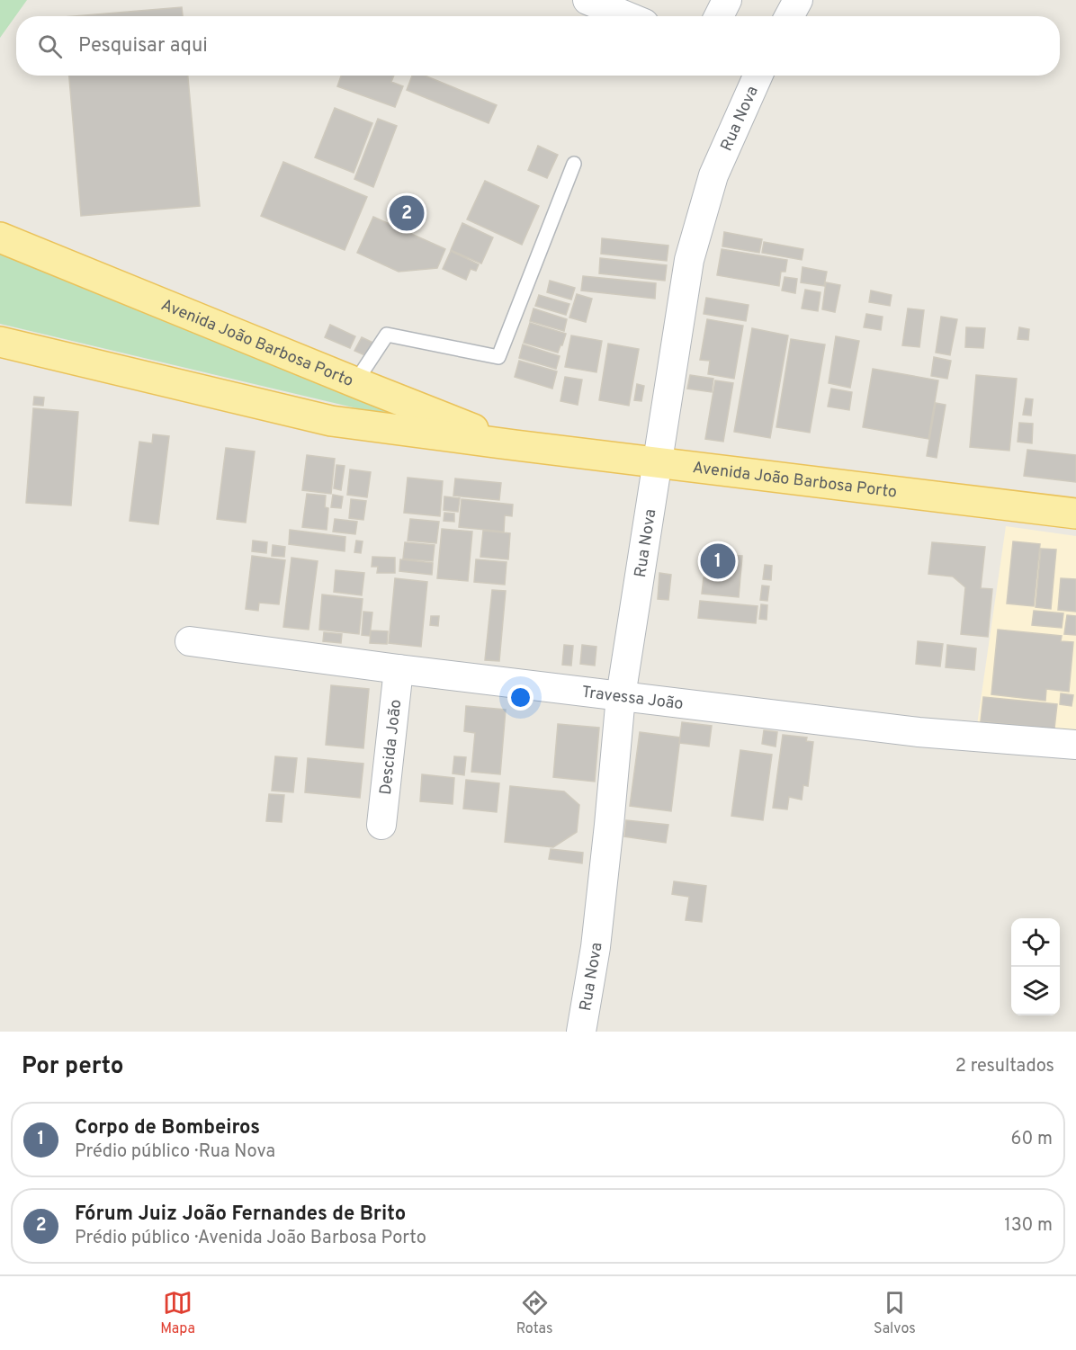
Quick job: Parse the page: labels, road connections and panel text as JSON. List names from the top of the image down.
{
  "streets": {
    "main road": ["Avenida João Barbosa Porto"],
    "street": ["Rua Nova", "Travessa João", "Descida João"]
  },
  "crossings": [
    ["Rua Nova", "Avenida João Barbosa Porto"],
    ["Rua Nova", "Travessa João"],
    ["Travessa João", "Descida João"]
  ],
  "page": {
    "search": "Pesquisar aqui",
    "pins": ["2", "1"],
    "heading": ["Por perto", "2 resultados"],
    "list": [
      {
        "mark": "1",
        "name": "Corpo de Bombeiros",
        "note": "Prédio público · Rua Nova",
        "value": "60 m"
      },
      {
        "mark": "2",
        "name": "Fórum Juiz João Fernandes de Brito",
        "note": "Prédio público · Avenida João Barbosa Porto",
        "value": "130 m"
      }
    ],
    "nav": ["Mapa", "Rotas", "Salvos"]
  }
}
